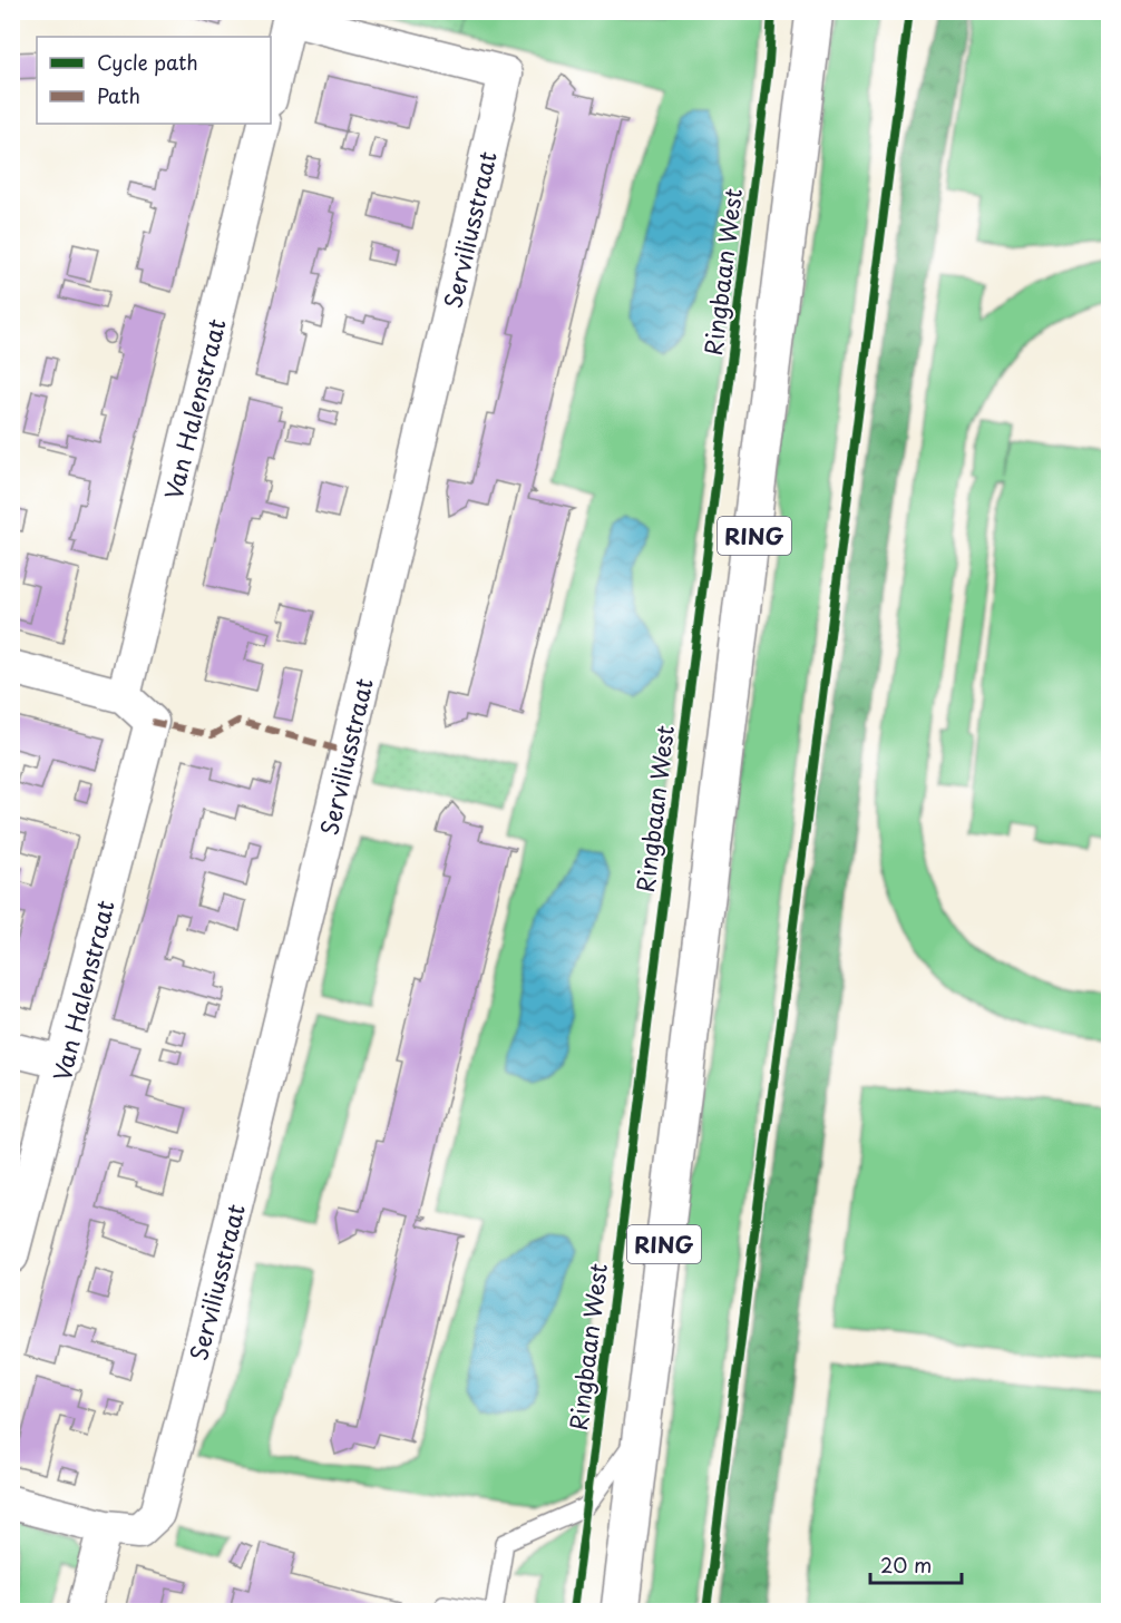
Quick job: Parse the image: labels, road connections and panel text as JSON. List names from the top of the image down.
{
  "streets": {
    "main road": ["RING"],
    "street": ["Serviliusstraat", "Van Halenstraat"],
    "cycle path": ["Ringbaan West"]
  },
  "legend": ["Cycle path", "Path"],
  "scale_bar": "20 m"
}
